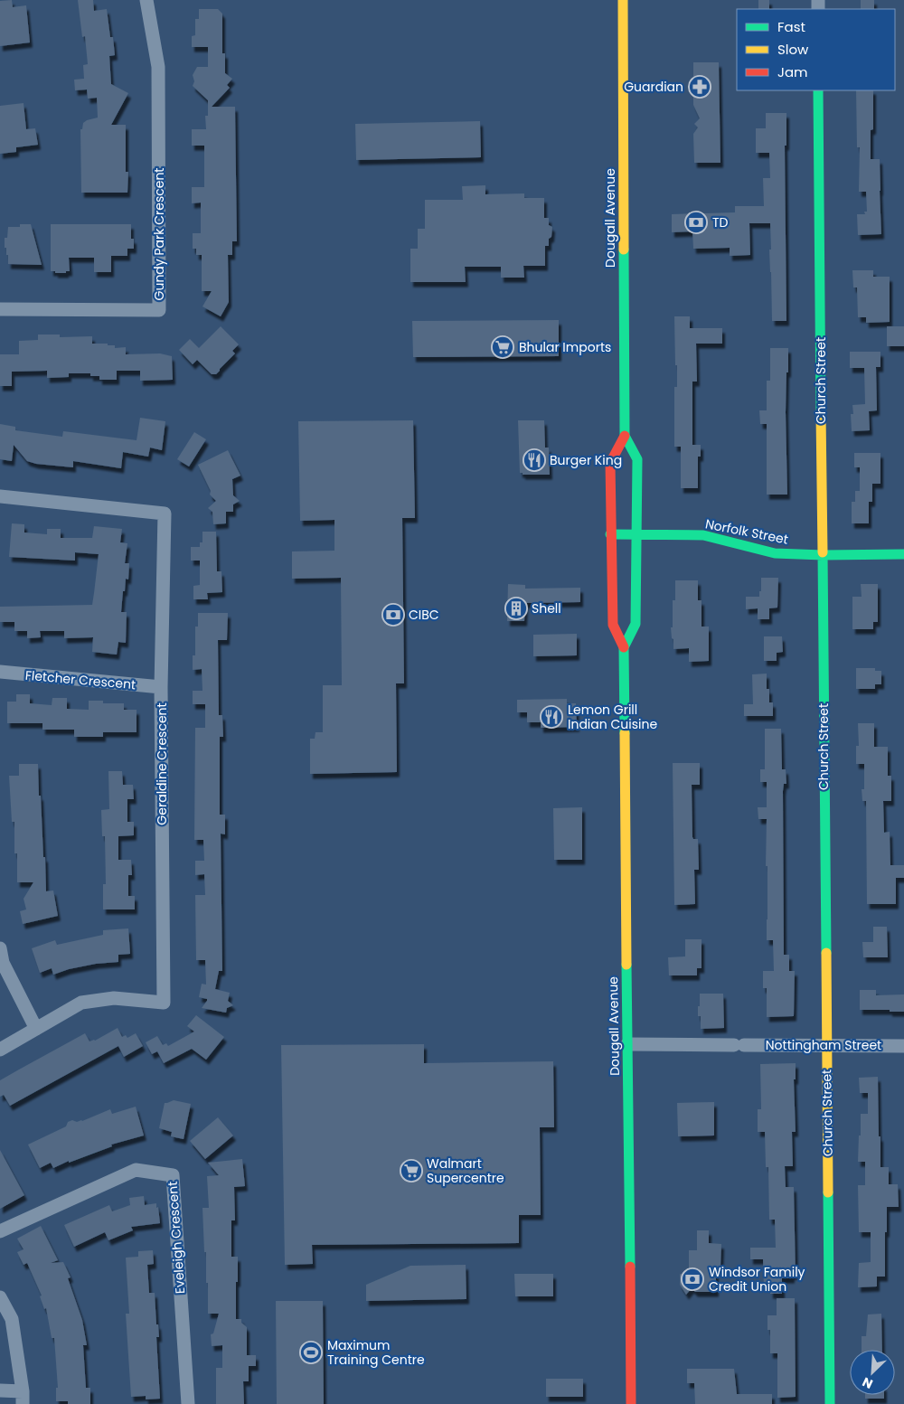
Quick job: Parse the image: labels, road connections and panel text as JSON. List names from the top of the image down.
{
  "streets": {
    "main road": ["Dougall Avenue", "Church Street", "Norfolk Street"],
    "street": [
      "Gundy Park Crescent",
      "Fletcher Crescent",
      "Geraldine Crescent",
      "Nottingham Street",
      "Eveleigh Crescent"
    ]
  },
  "crossings": [
    ["Dougall Avenue", "Norfolk Street"],
    ["Dougall Avenue", "Nottingham Street"],
    ["Church Street", "Norfolk Street"],
    ["Church Street", "Nottingham Street"],
    ["Fletcher Crescent", "Geraldine Crescent"]
  ],
  "places": {
    "pharmacy": ["Guardian"],
    "bank": ["TD", "CIBC", "Windsor Family Credit Union"],
    "supermarket": ["Bhular Imports", "Walmart Supercentre"],
    "restaurant": ["Burger King", "Lemon Grill Indian Cuisine"],
    "building": ["Shell"],
    "sports": ["Maximum Training Centre"]
  },
  "legend": ["Fast", "Slow", "Jam"],
  "north": "bottom left"
}
